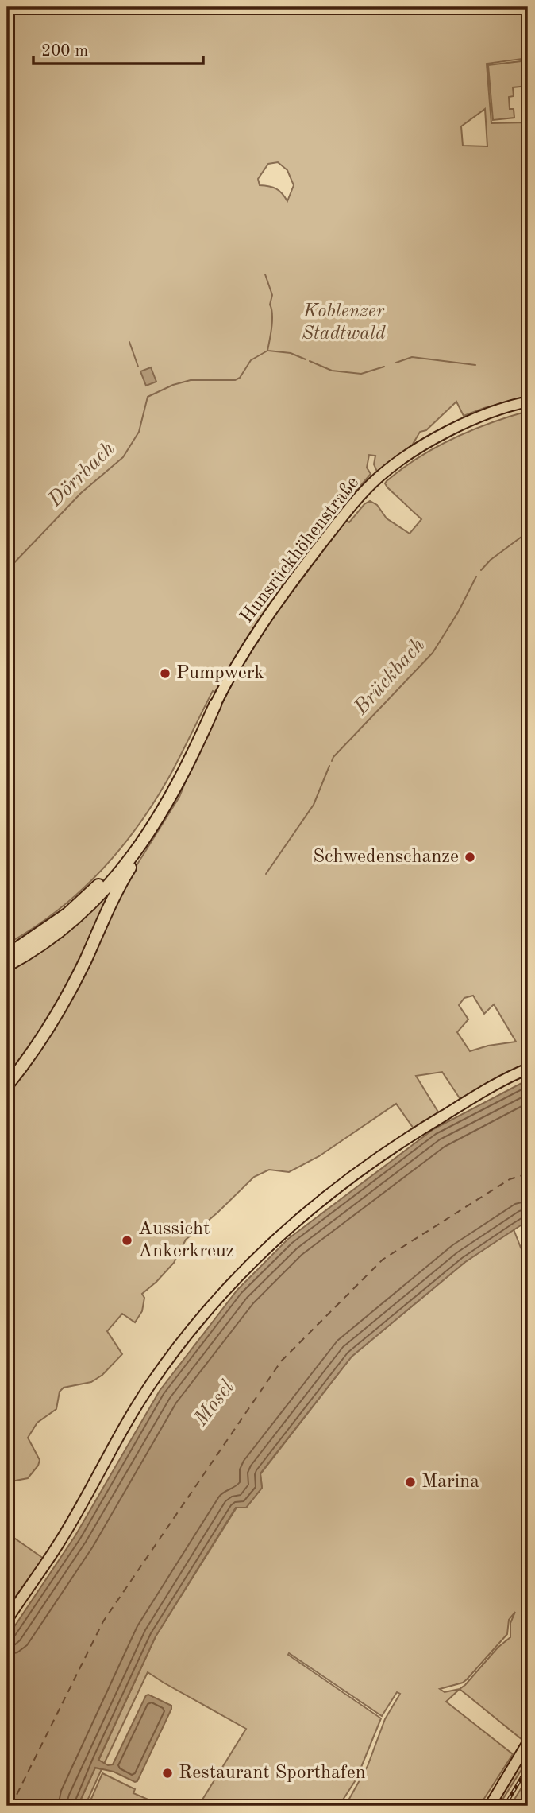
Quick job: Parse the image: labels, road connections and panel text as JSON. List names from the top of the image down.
{
  "streets": {
    "main road": ["Hunsrückhöhenstraße"]
  },
  "water": ["Dörrbach", "Brückbach", "Mosel"],
  "parks": ["Koblenzer Stadtwald"],
  "places": [
    "Pumpwerk",
    "Schwedenschanze",
    "Aussicht Ankerkreuz",
    "Marina",
    "Restaurant Sporthafen"
  ],
  "scale_bar": "200 m"
}
